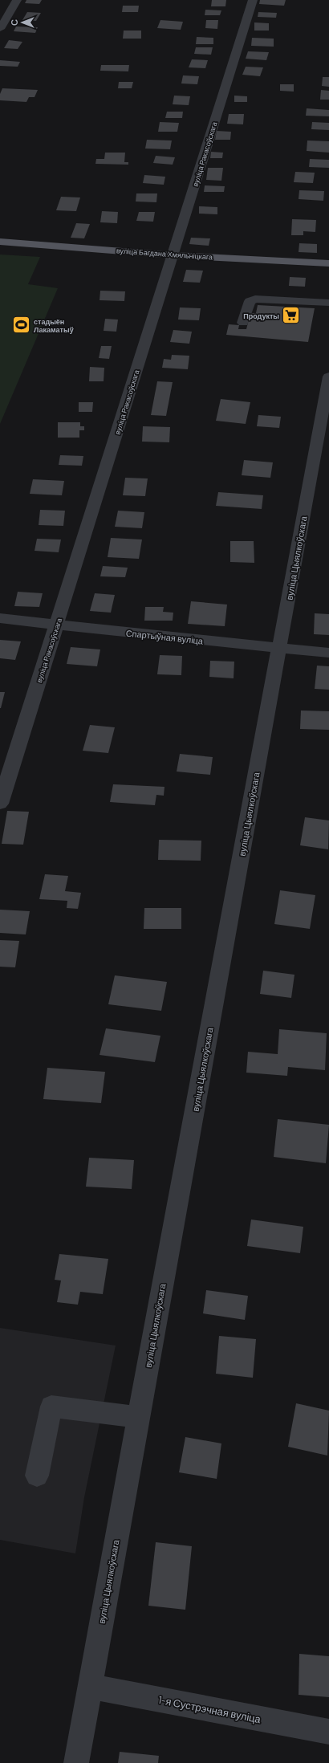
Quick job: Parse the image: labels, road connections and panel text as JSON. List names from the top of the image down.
{
  "streets": {
    "main road": ["вуліца Багдана Хмяльніцкага"],
    "street": [
      "вуліца Ракасоўскага",
      "вуліца Цыялкоўскага",
      "Спартыўная вуліца",
      "1-я Сустрэчная вуліца"
    ]
  },
  "crossings": [
    ["вуліца Ракасоўскага", "вуліца Багдана Хмяльніцкага"],
    ["вуліца Ракасоўскага", "Спартыўная вуліца"],
    ["вуліца Цыялкоўскага", "Спартыўная вуліца"],
    ["вуліца Цыялкоўскага", "1-я Сустрэчная вуліца"]
  ],
  "places": {
    "supermarket": ["Продукты"],
    "sports": ["стадыён Лакаматыў"]
  },
  "north": "left"
}
